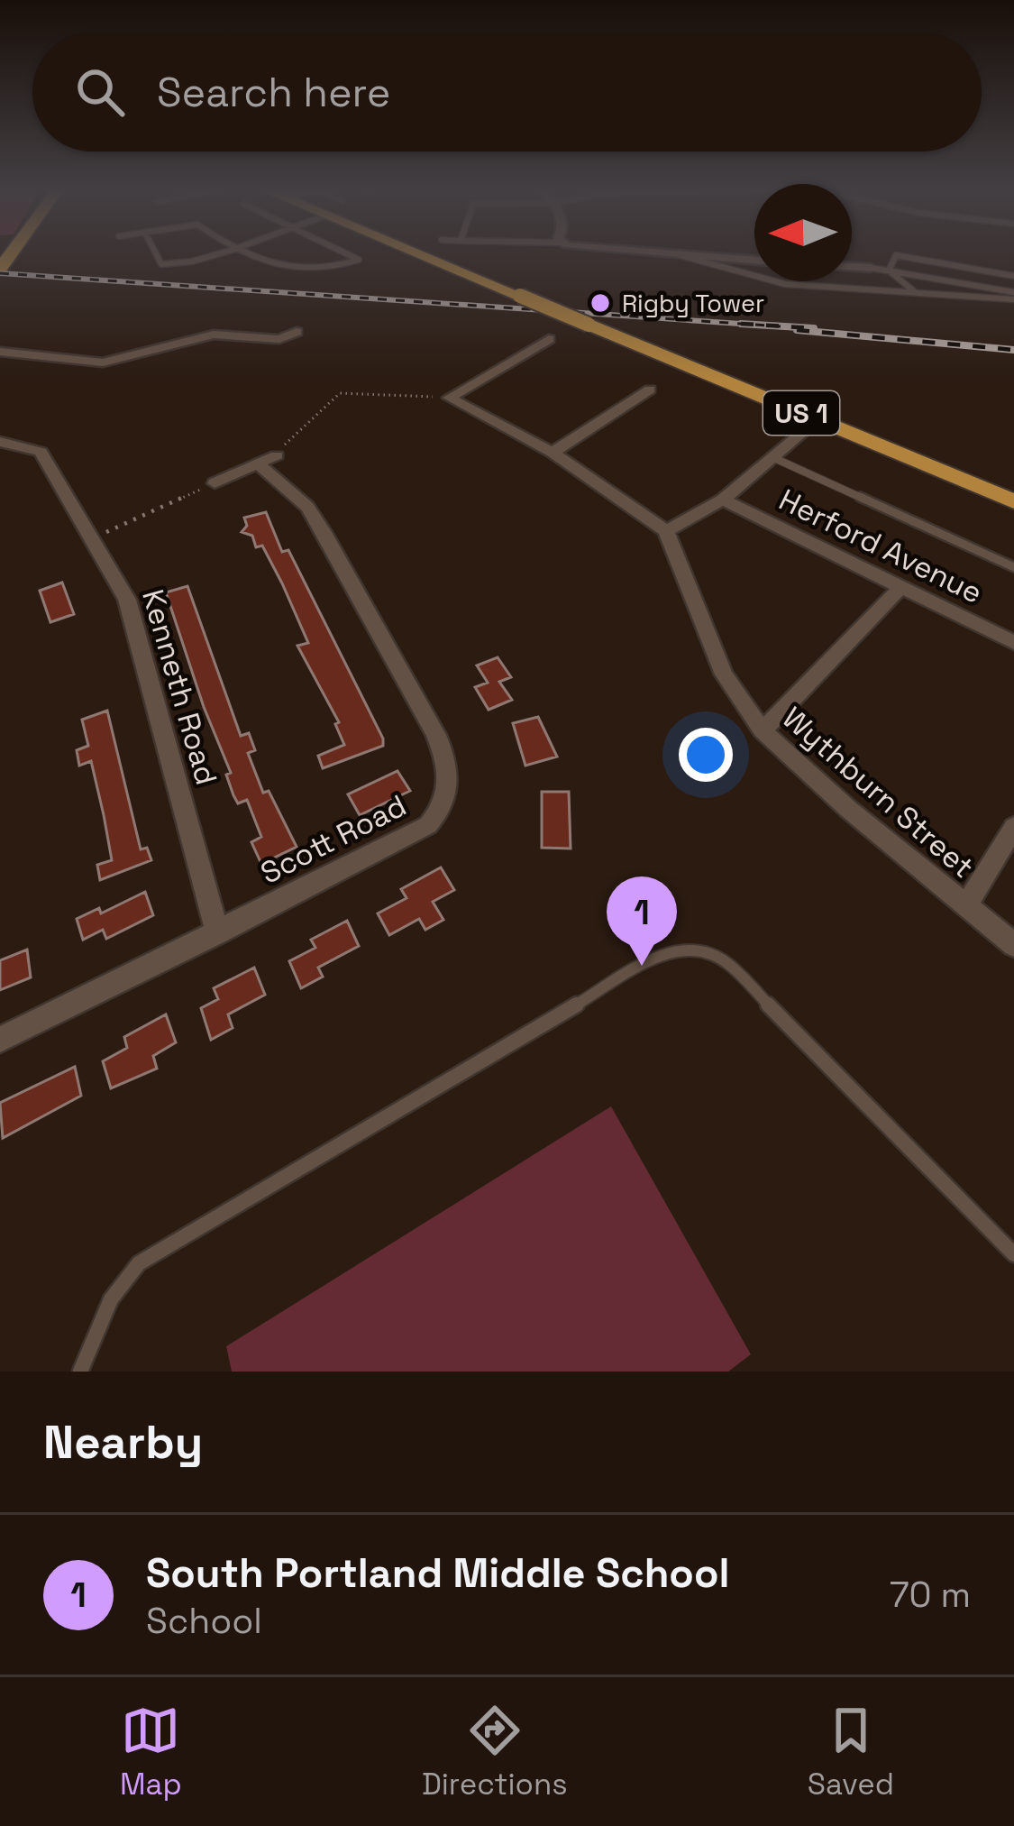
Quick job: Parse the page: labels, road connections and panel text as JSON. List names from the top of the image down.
{
  "streets": {
    "main road": ["US 1"],
    "street": [
      "Herford Avenue",
      "Kenneth Road",
      "Wythburn Street",
      "Scott Road"
    ]
  },
  "crossings": [
    ["Kenneth Road", "Scott Road"]
  ],
  "places": ["Rigby Tower"],
  "north": "left",
  "page": {
    "search": "Search here",
    "pins": "1",
    "heading": "Nearby",
    "list": [
      {
        "mark": "1",
        "name": "South Portland Middle School",
        "note": "School",
        "value": "70 m"
      }
    ],
    "nav": ["Map", "Directions", "Saved"]
  }
}
